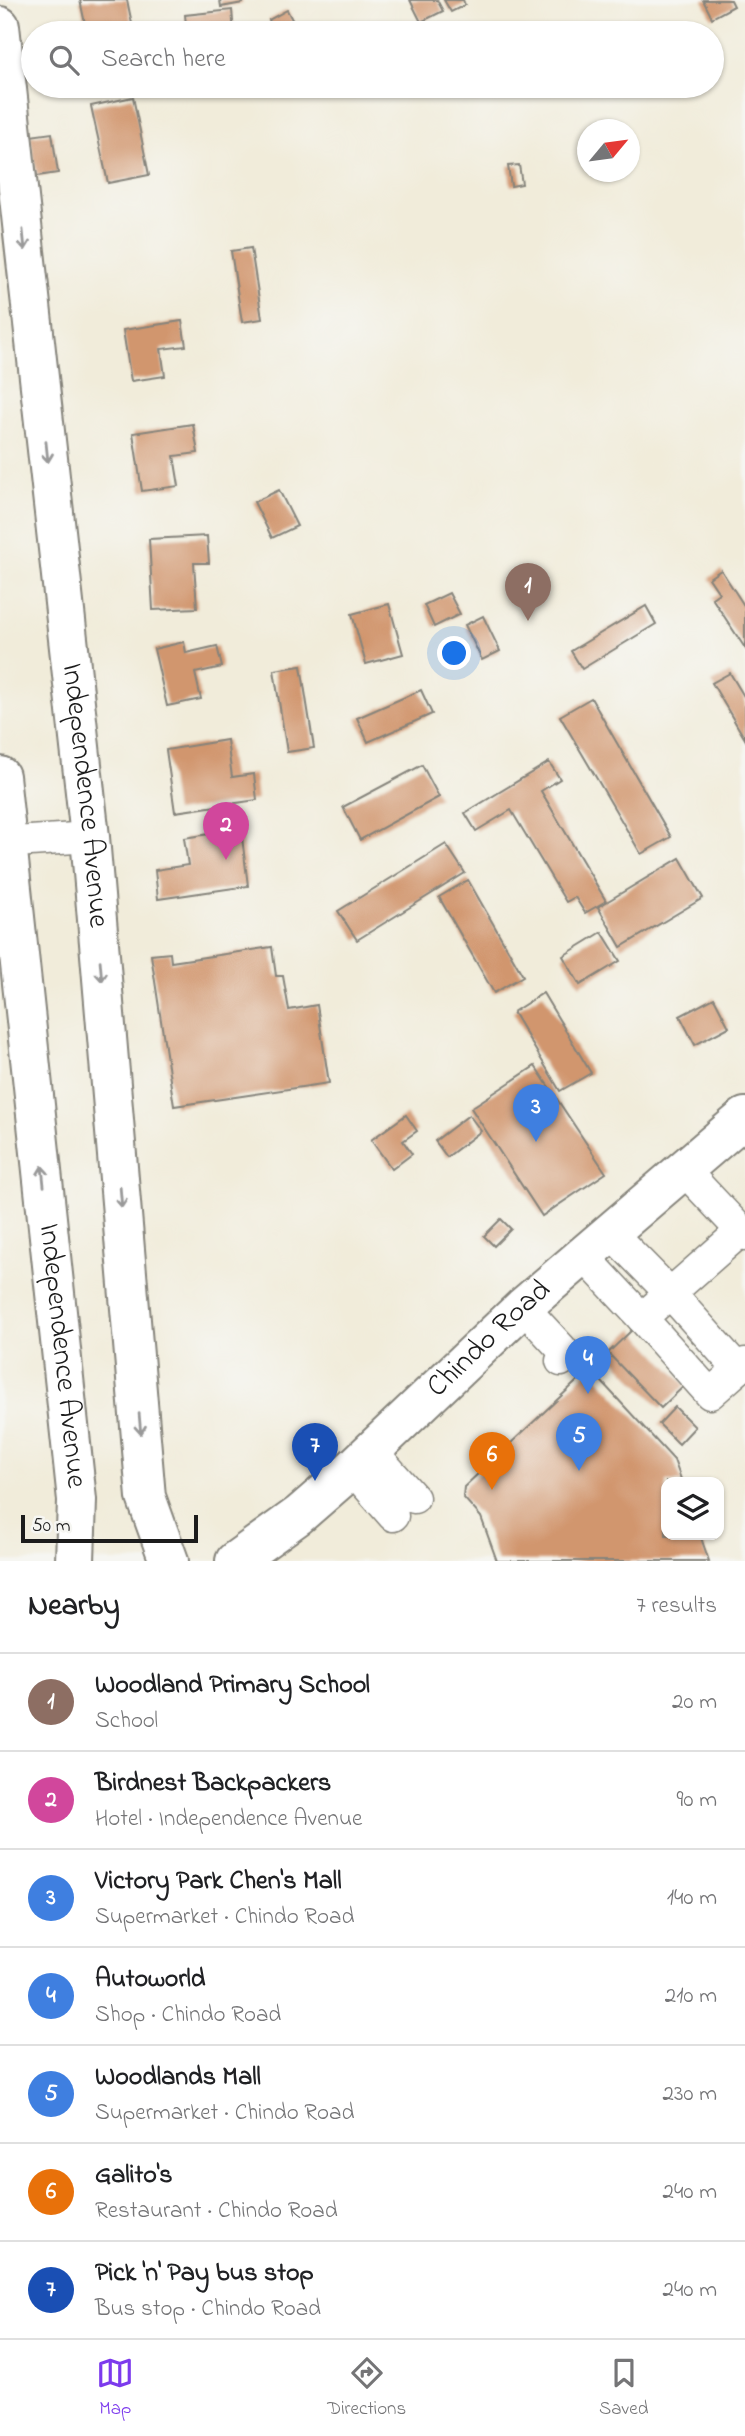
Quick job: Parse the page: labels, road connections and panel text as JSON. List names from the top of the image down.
{
  "streets": {
    "main road": ["Independence Avenue", "Chindo Road"]
  },
  "scale_bar": "50 m",
  "north": "top right",
  "page": {
    "search": "Search here",
    "pins": [
      "1",
      "2",
      "3",
      "4",
      "5",
      "7",
      "6"
    ],
    "scale": "50 m",
    "heading": ["Nearby", "7 results"],
    "list": [
      {
        "mark": "1",
        "name": "Woodland Primary School",
        "note": "School",
        "value": "20 m"
      },
      {
        "mark": "2",
        "name": "Birdnest Backpackers",
        "note": "Hotel · Independence Avenue",
        "value": "90 m"
      },
      {
        "mark": "3",
        "name": "Victory Park Chen's Mall",
        "note": "Supermarket · Chindo Road",
        "value": "140 m"
      },
      {
        "mark": "4",
        "name": "Autoworld",
        "note": "Shop · Chindo Road",
        "value": "210 m"
      },
      {
        "mark": "5",
        "name": "Woodlands Mall",
        "note": "Supermarket · Chindo Road",
        "value": "230 m"
      },
      {
        "mark": "6",
        "name": "Galito's",
        "note": "Restaurant · Chindo Road",
        "value": "240 m"
      },
      {
        "mark": "7",
        "name": "Pick 'n' Pay bus stop",
        "note": "Bus stop · Chindo Road",
        "value": "240 m"
      }
    ],
    "nav": ["Map", "Directions", "Saved"]
  }
}
